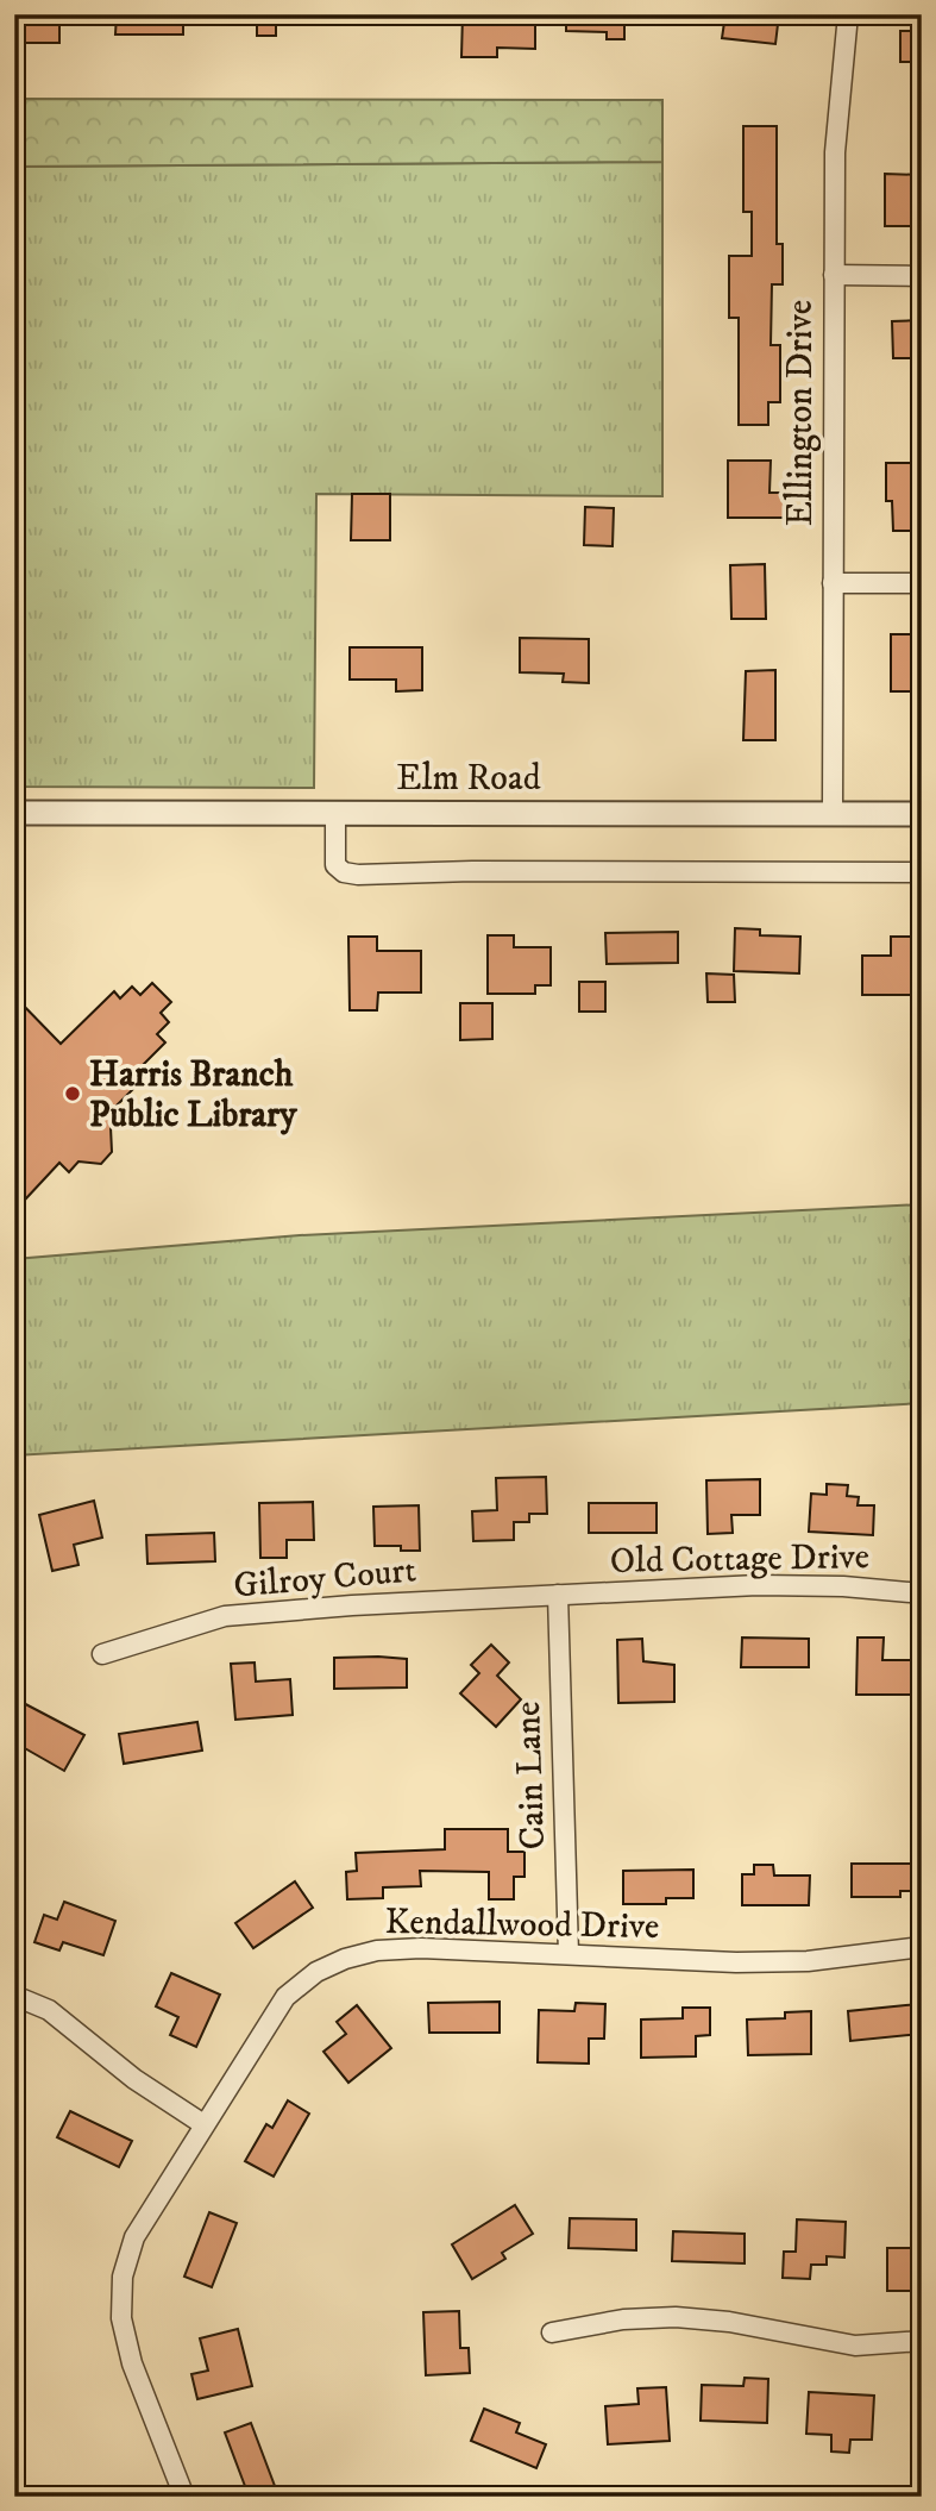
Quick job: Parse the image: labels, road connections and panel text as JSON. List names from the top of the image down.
{
  "streets": {
    "street": [
      "Ellington Drive",
      "Elm Road",
      "Old Cottage Drive",
      "Gilroy Court",
      "Cain Lane",
      "Kendallwood Drive"
    ]
  },
  "crossings": [
    ["Ellington Drive", "Elm Road"],
    ["Old Cottage Drive", "Gilroy Court"],
    ["Old Cottage Drive", "Cain Lane"],
    ["Gilroy Court", "Cain Lane"],
    ["Cain Lane", "Kendallwood Drive"]
  ],
  "places": ["Harris Branch Public Library"]
}
